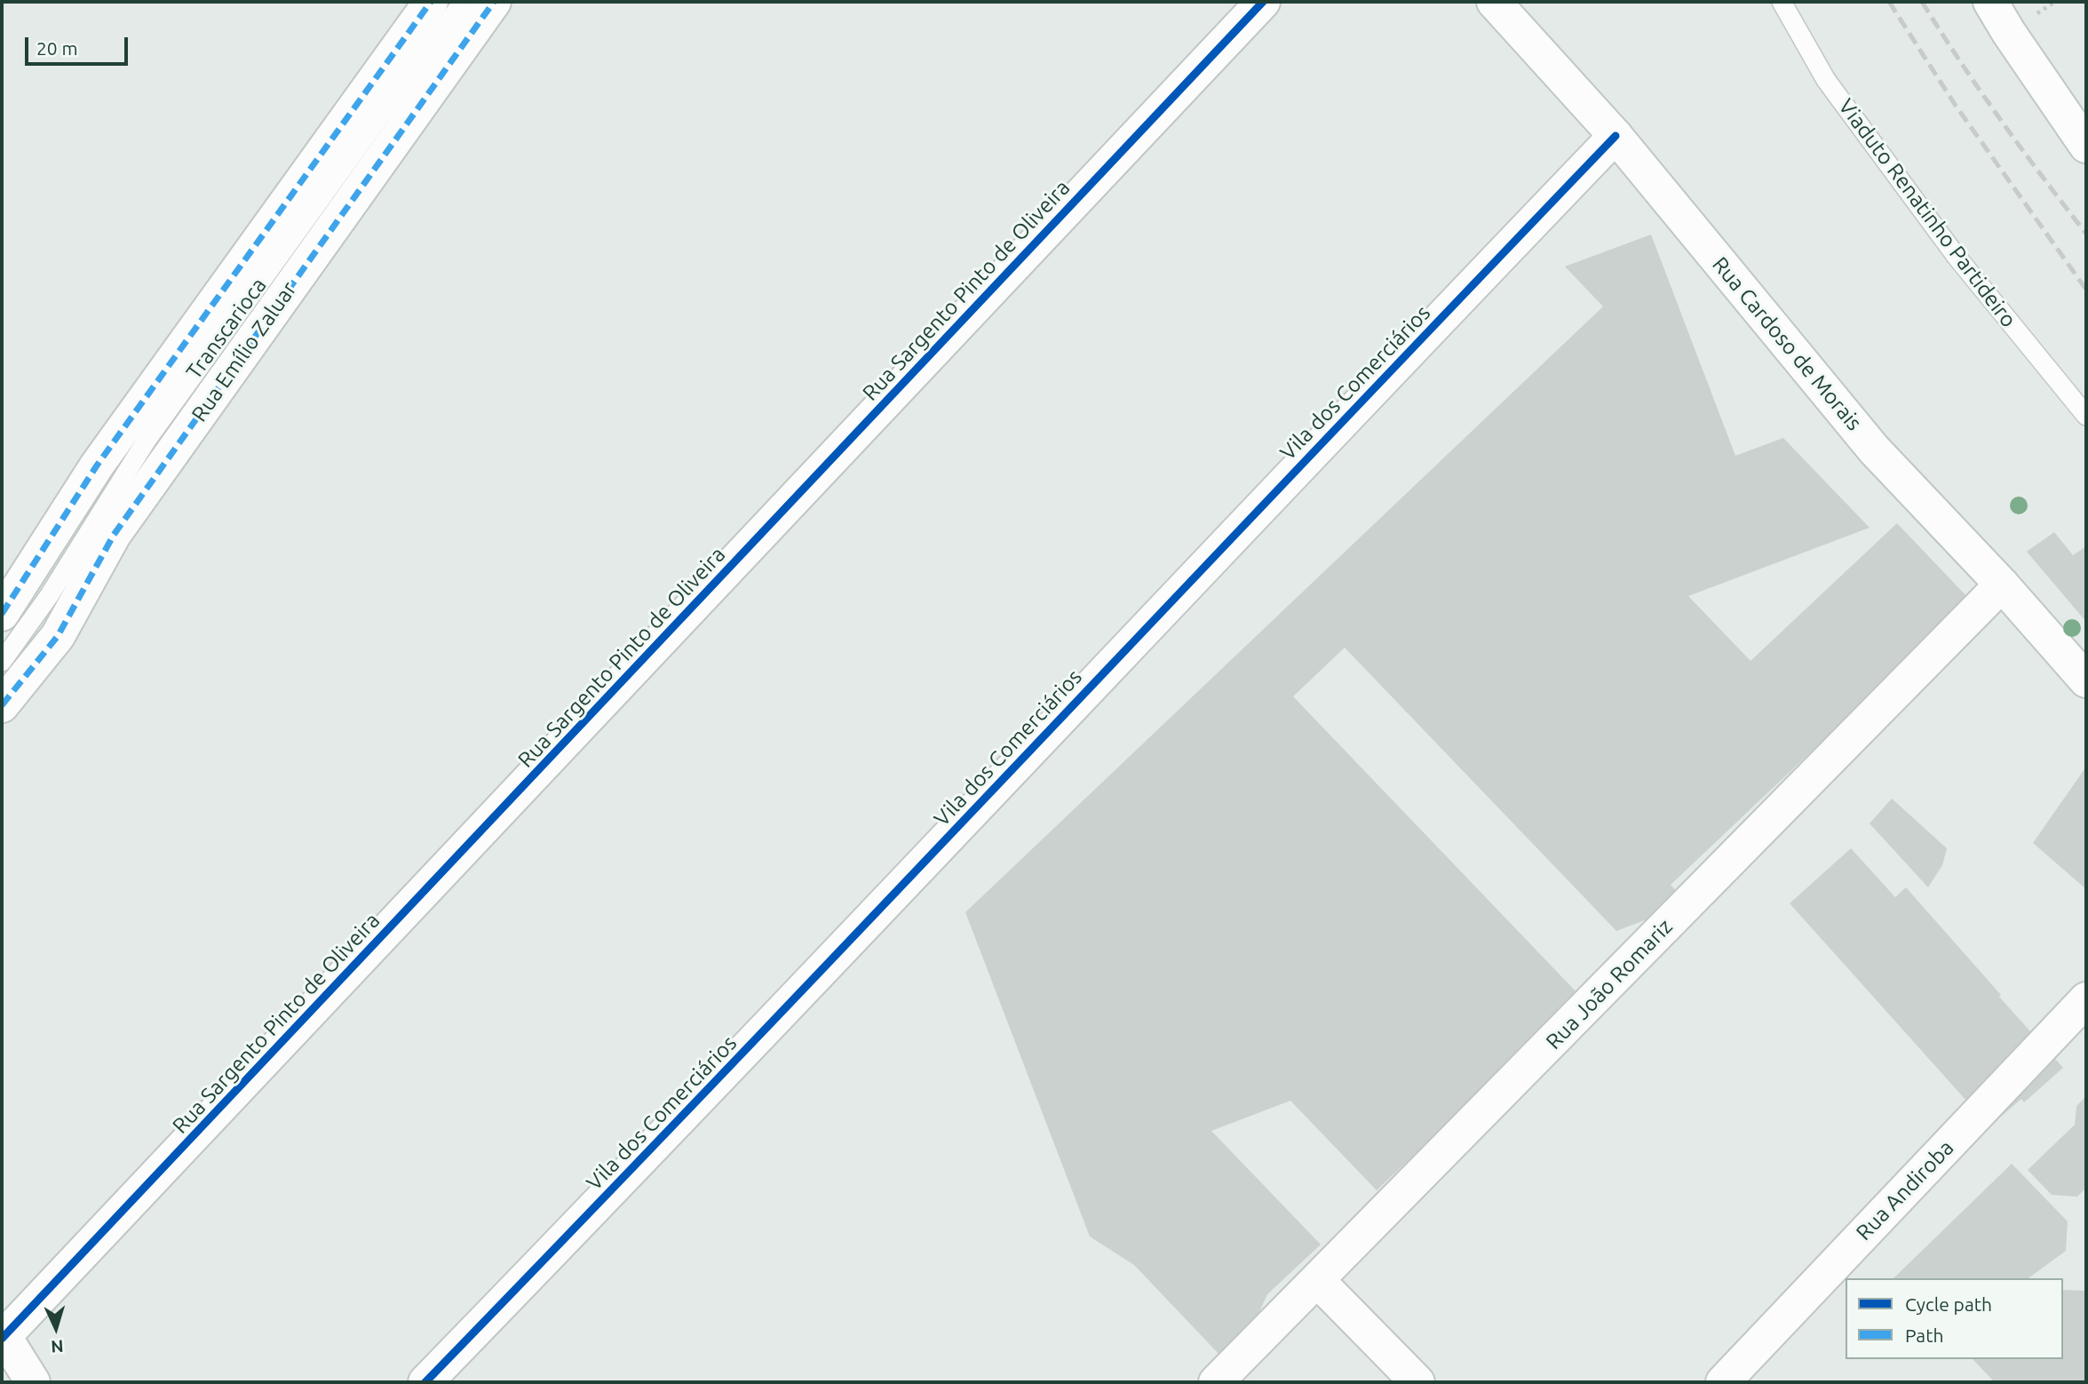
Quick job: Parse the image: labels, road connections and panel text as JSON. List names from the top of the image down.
{
  "streets": {
    "street": [
      "Rua Sargento Pinto de Oliveira",
      "Rua Cardoso de Morais",
      "Rua Emílio Zaluar",
      "Vila dos Comerciários",
      "Rua João Romariz",
      "Rua Andiroba"
    ],
    "lane": ["Viaduto Renatinho Partideiro", "Transcarioca"]
  },
  "crossings": [
    ["Rua Cardoso de Morais", "Vila dos Comerciários"],
    ["Rua Cardoso de Morais", "Rua João Romariz"]
  ],
  "legend": ["Cycle path", "Path"],
  "scale_bar": "20 m",
  "north": "bottom"
}
